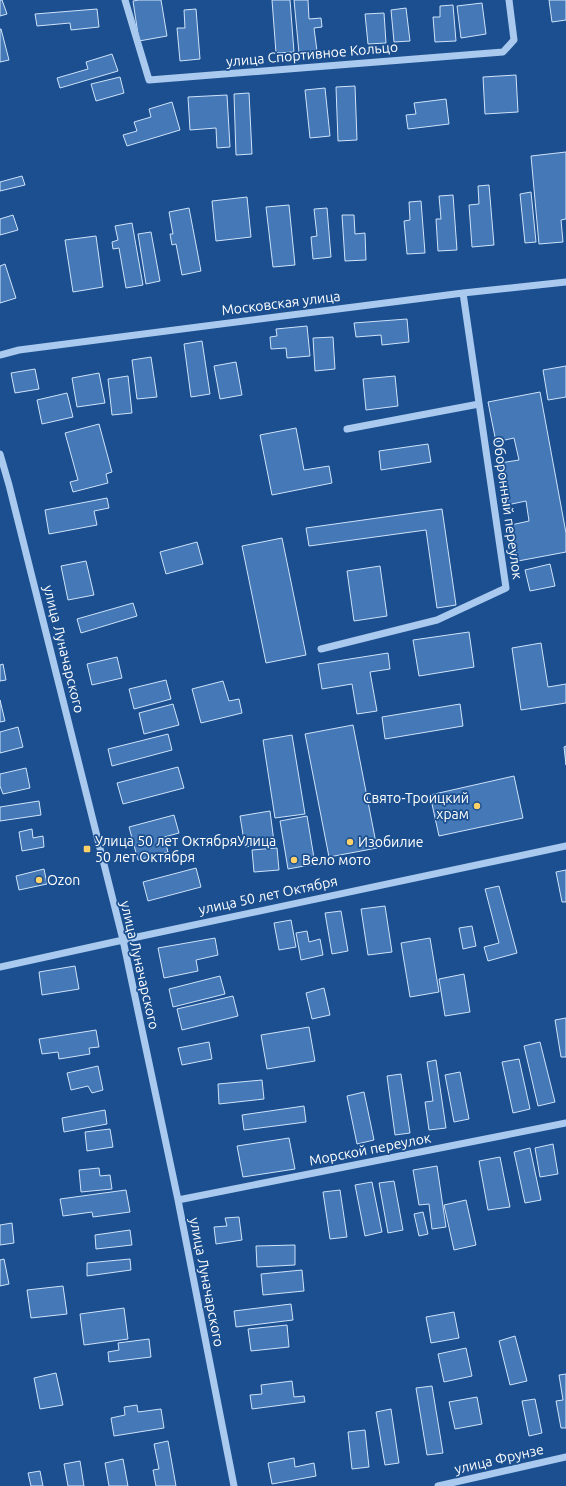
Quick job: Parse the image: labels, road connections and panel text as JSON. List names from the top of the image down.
{
  "streets": {
    "street": [
      "улица Спортивное Кольцо",
      "Московская улица",
      "Оборонный переулок",
      "улица Луначарского",
      "улица 50 лет Октября",
      "Морской переулок",
      "улица Фрунзе"
    ]
  },
  "crossings": [
    ["Московская улица", "Оборонный переулок"],
    ["улица Луначарского", "улица 50 лет Октября"],
    ["улица Луначарского", "Морской переулок"]
  ],
  "places": {
    "other": [
      "Свято-Троицкий храм",
      "Изобилие",
      "Вело мото",
      "Ozon"
    ],
    "transit": ["Улица 50 лет ОктябряУлица 50 лет Октября"]
  }
}
